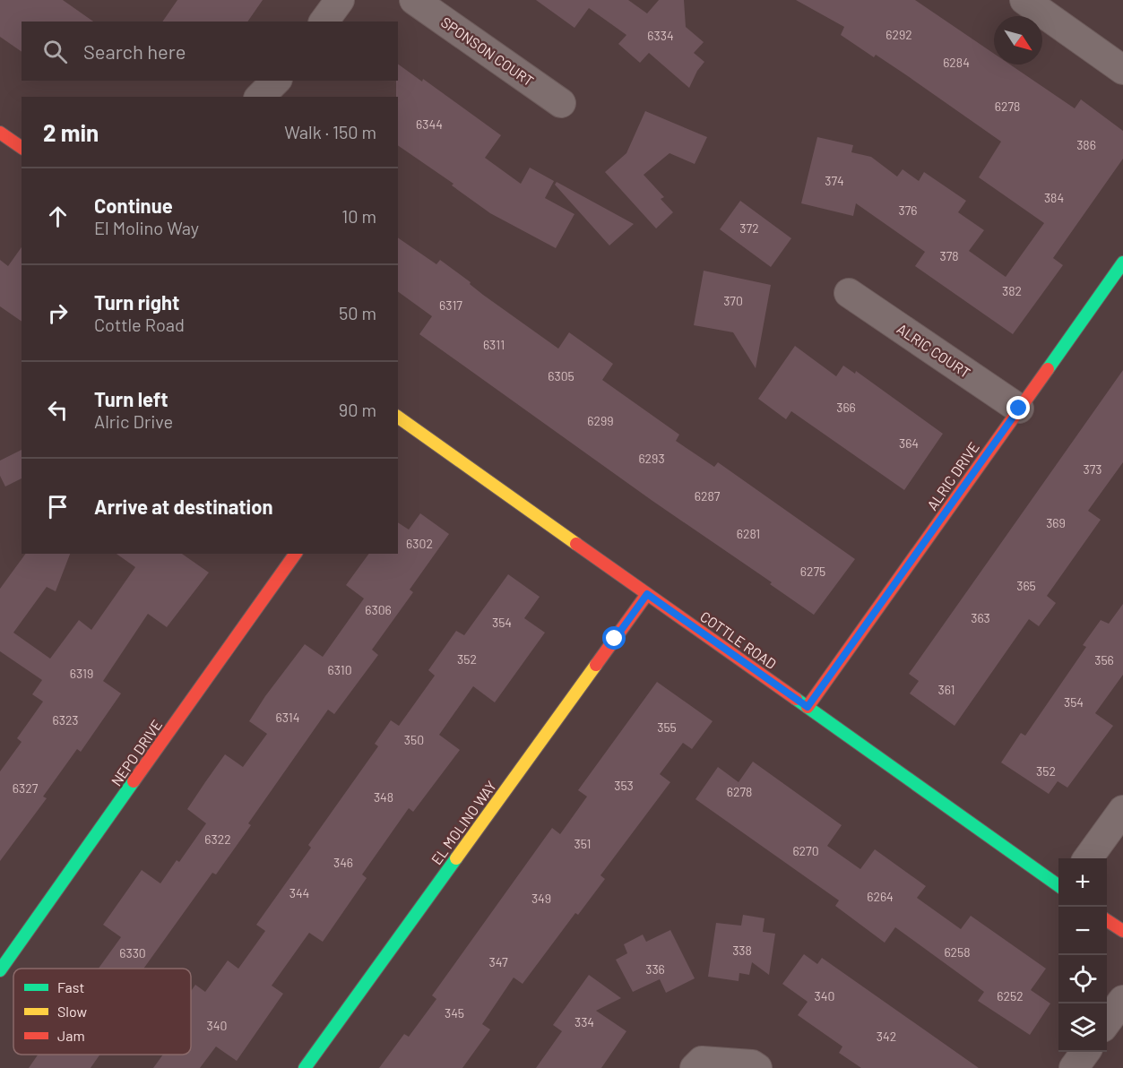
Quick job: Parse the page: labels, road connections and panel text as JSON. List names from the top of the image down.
{
  "streets": {
    "street": [
      "SPONSON COURT",
      "ALRIC COURT",
      "ALRIC DRIVE",
      "COTTLE ROAD",
      "NEPO DRIVE",
      "EL MOLINO WAY"
    ]
  },
  "crossings": [
    ["ALRIC COURT", "ALRIC DRIVE"],
    ["ALRIC DRIVE", "COTTLE ROAD"],
    ["COTTLE ROAD", "EL MOLINO WAY"]
  ],
  "house_numbers": [
    "6292",
    "6334",
    "6284",
    "6278",
    "6344",
    "386",
    "374",
    "384",
    "376",
    "372",
    "378",
    "382",
    "370",
    "6317",
    "6311",
    "6305",
    "366",
    "6299",
    "364",
    "6293",
    "373",
    "6287",
    "369",
    "6281",
    "6302",
    "6275",
    "365",
    "6306",
    "363",
    "354",
    "352",
    "356",
    "6310",
    "6319",
    "361",
    "354",
    "6314",
    "6323",
    "355",
    "350",
    "352",
    "353",
    "6327",
    "6278",
    "348",
    "6322",
    "351",
    "6270",
    "346",
    "344",
    "6264",
    "349",
    "338",
    "6258",
    "6330",
    "347",
    "336",
    "340",
    "6252",
    "345",
    "334",
    "340",
    "342"
  ],
  "legend": ["Fast", "Slow", "Jam"],
  "north": "bottom right",
  "page": {
    "search": "Search here",
    "heading": ["2 min", "Walk · 150 m"],
    "list": [
      ["Continue", "El Molino Way", "10 m"],
      ["Turn right", "Cottle Road", "50 m"],
      ["Turn left", "Alric Drive", "90 m"],
      "Arrive at destination"
    ],
    "map_buttons": ["+", "−"]
  }
}
